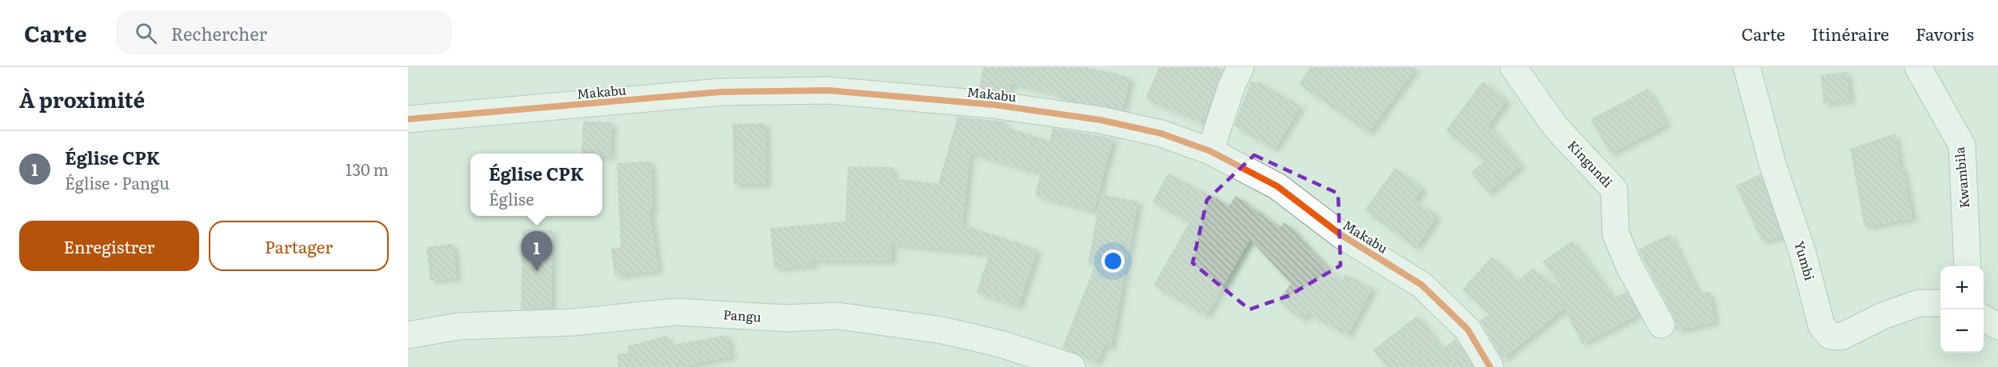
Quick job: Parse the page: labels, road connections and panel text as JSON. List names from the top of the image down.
{
  "streets": {
    "street": [
      "Makabu",
      "Kingundi",
      "Kwambila",
      "Yumbi",
      "Pangu"
    ]
  },
  "page": {
    "header": "Carte",
    "search": "Rechercher",
    "nav": ["Carte", "Itinéraire", "Favoris"],
    "heading": "À proximité",
    "list": [
      {
        "mark": "1",
        "name": "Église CPK",
        "note": "Église · Pangu",
        "value": "130 m"
      }
    ],
    "popup": ["Église CPK", "Église"],
    "buttons": ["Enregistrer", "Partager"],
    "pins": "1",
    "map_buttons": ["+", "−"]
  }
}
